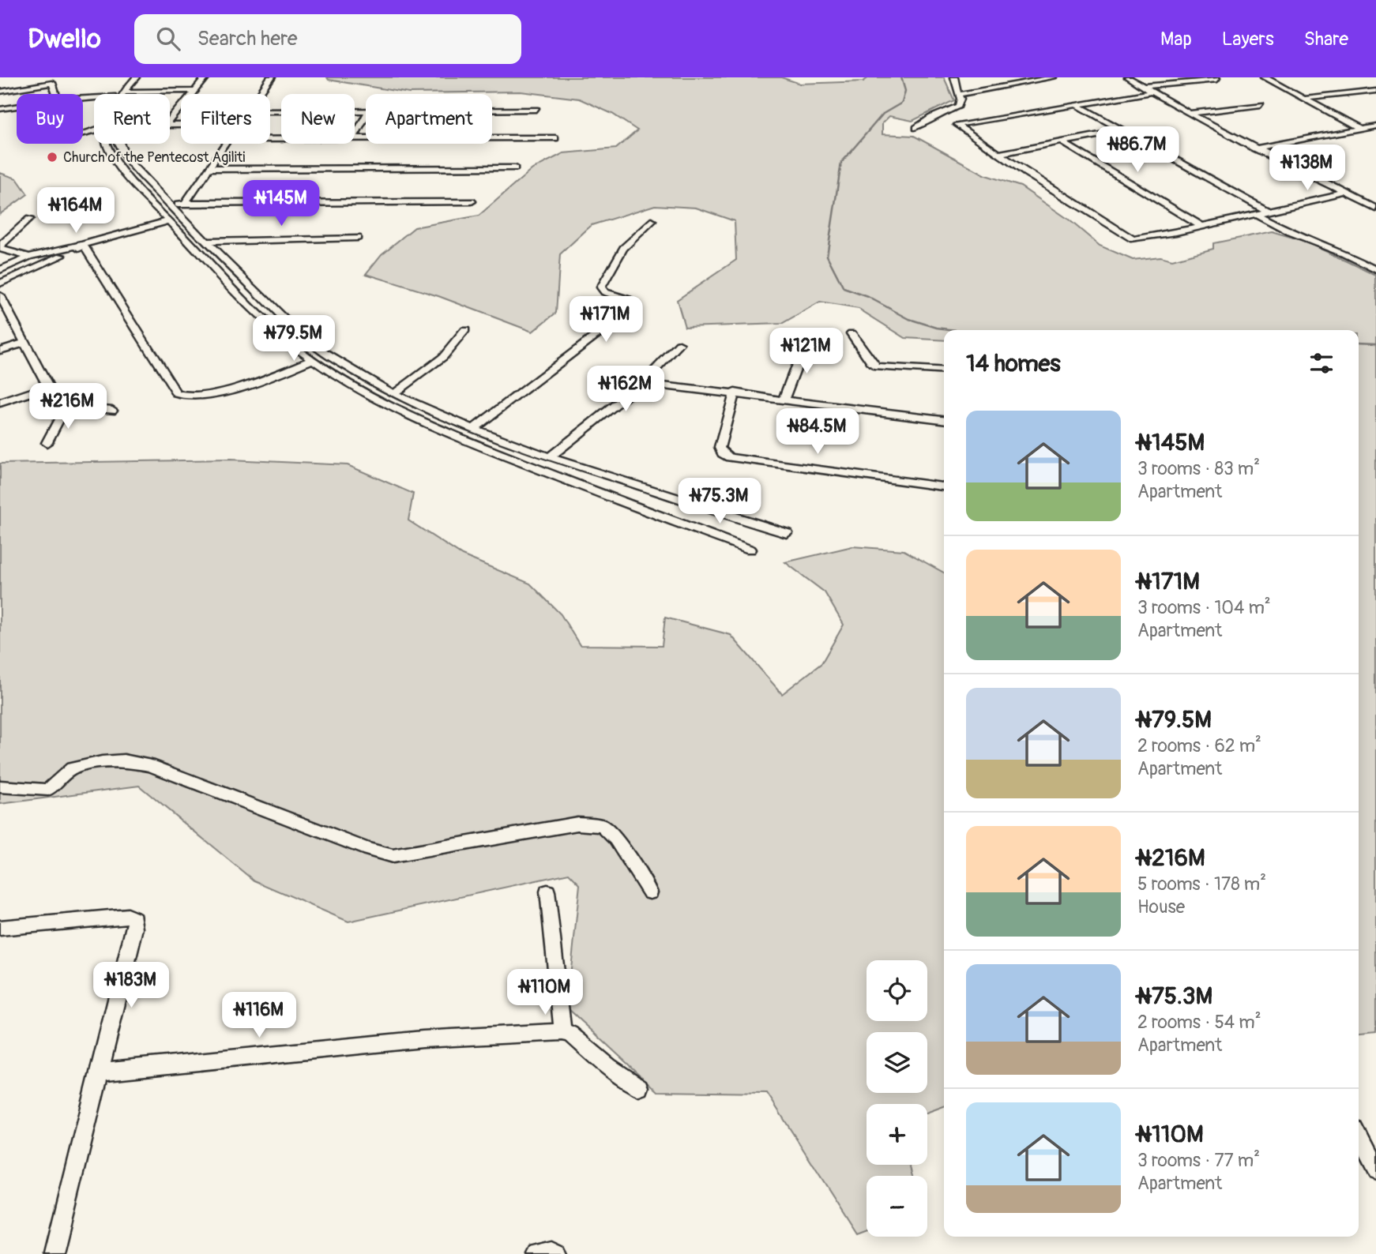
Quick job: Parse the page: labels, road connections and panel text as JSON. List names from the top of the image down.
{
  "places": ["Church of the Pentecost Agiliti"],
  "page": {
    "header": "Dwello",
    "search": "Search here",
    "nav": ["Map", "Layers", "Share"],
    "chip": [
      "Buy",
      "Rent",
      "Filters",
      "New",
      "Apartment"
    ],
    "price": [
      "₦86.7M",
      "₦138M",
      "₦145M",
      "₦164M",
      "₦171M",
      "₦79.5M",
      "₦121M",
      "₦162M",
      "₦216M",
      "₦84.5M",
      "₦75.3M",
      "₦183M",
      "₦110M",
      "₦116M"
    ],
    "heading": "14 homes",
    "list": [
      {
        "name": "₦145M",
        "note": "3 rooms · 83 m² · Apartment"
      },
      {
        "name": "₦171M",
        "note": "3 rooms · 104 m² · Apartment"
      },
      {
        "name": "₦79.5M",
        "note": "2 rooms · 62 m² · Apartment"
      },
      {
        "name": "₦216M",
        "note": "5 rooms · 178 m² · House"
      },
      {
        "name": "₦75.3M",
        "note": "2 rooms · 54 m² · Apartment"
      },
      {
        "name": "₦110M",
        "note": "3 rooms · 77 m² · Apartment"
      }
    ],
    "map_buttons": ["+", "−"]
  }
}
